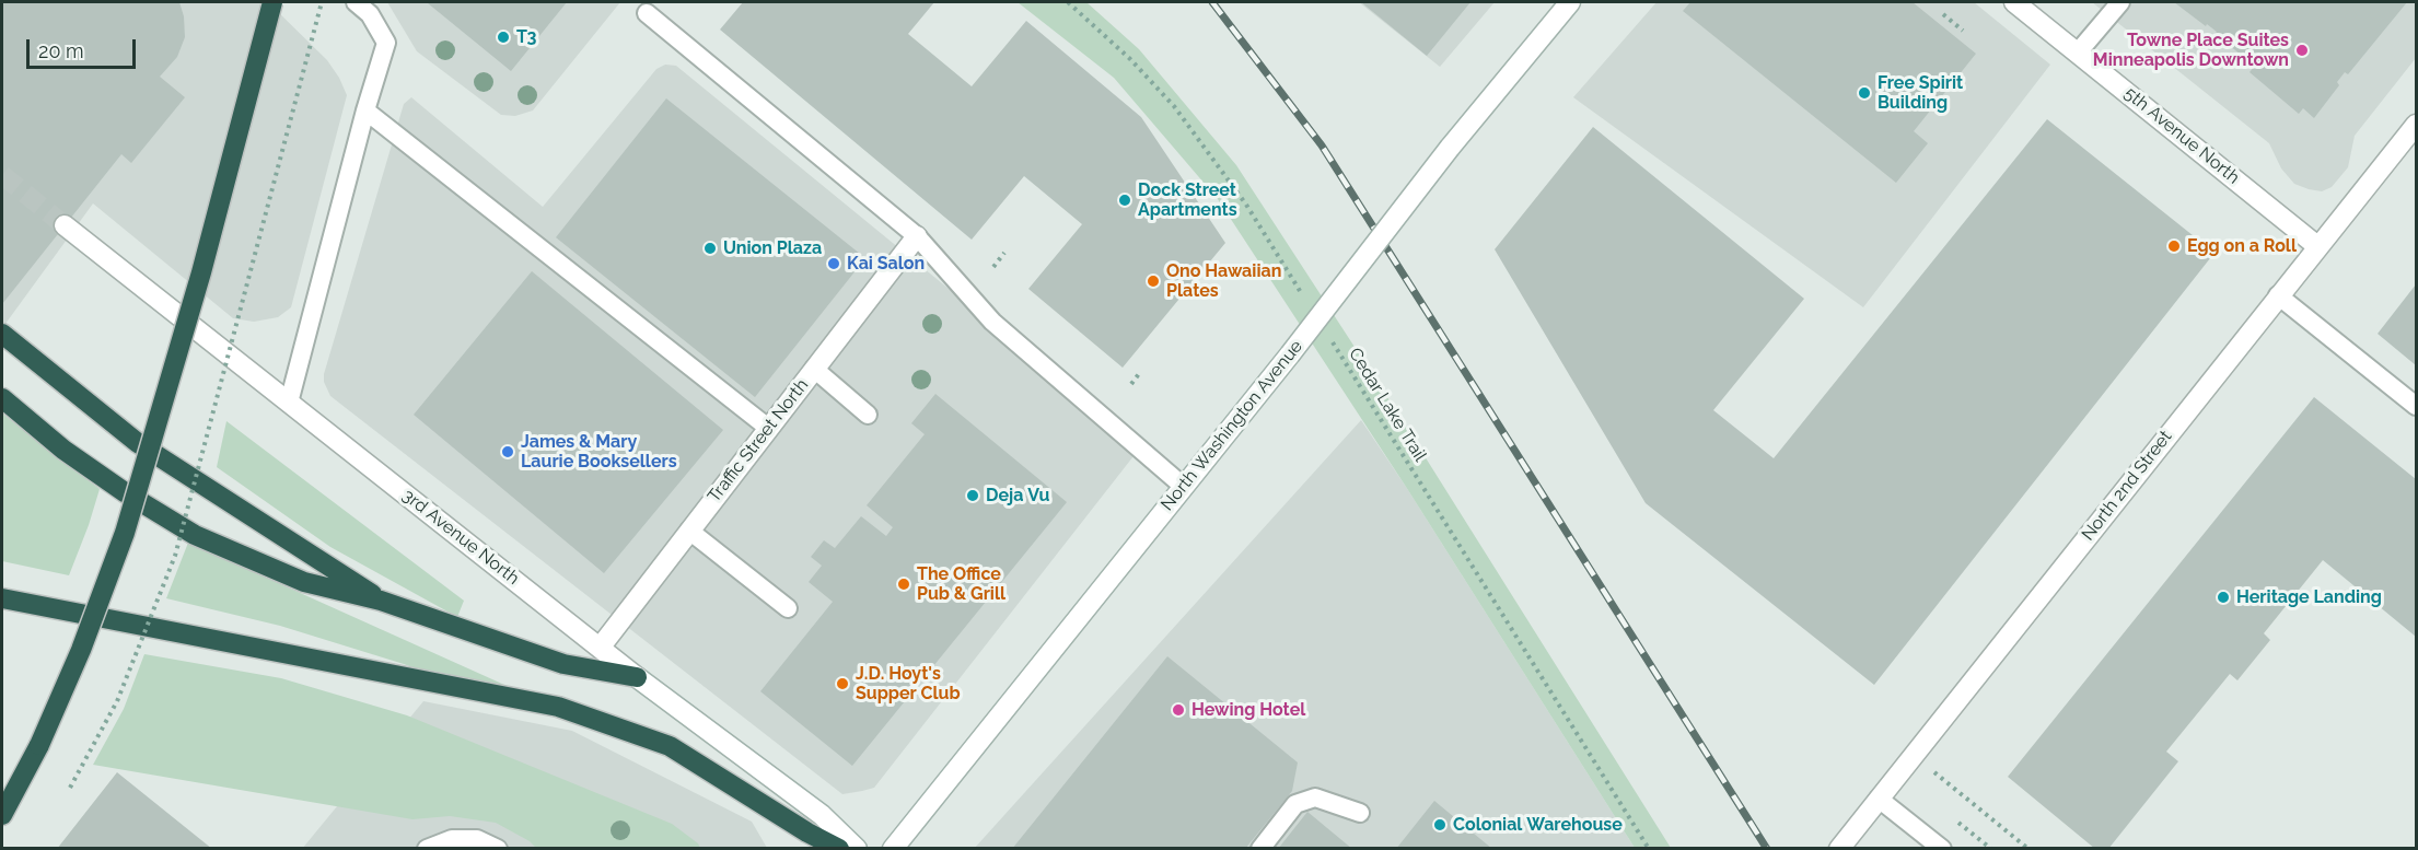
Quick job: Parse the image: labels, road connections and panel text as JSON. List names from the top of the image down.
{
  "streets": {
    "street": [
      "5th Avenue North",
      "North Washington Avenue",
      "Traffic Street North",
      "North 2nd Street",
      "3rd Avenue North"
    ],
    "path": ["Cedar Lake Trail"]
  },
  "crossings": [
    ["5th Avenue North", "North 2nd Street"],
    ["Traffic Street North", "3rd Avenue North"]
  ],
  "places": [
    "T3",
    "Towne Place Suites Minneapolis Downtown",
    "Free Spirit Building",
    "Dock Street Apartments",
    "Egg on a Roll",
    "Union Plaza",
    "Kai Salon",
    "Ono Hawaiian Plates",
    "James & Mary Laurie Booksellers",
    "Deja Vu",
    "The Office Pub & Grill",
    "Heritage Landing",
    "J.D. Hoyt's Supper Club",
    "Hewing Hotel",
    "Colonial Warehouse"
  ],
  "scale_bar": "20 m"
}
